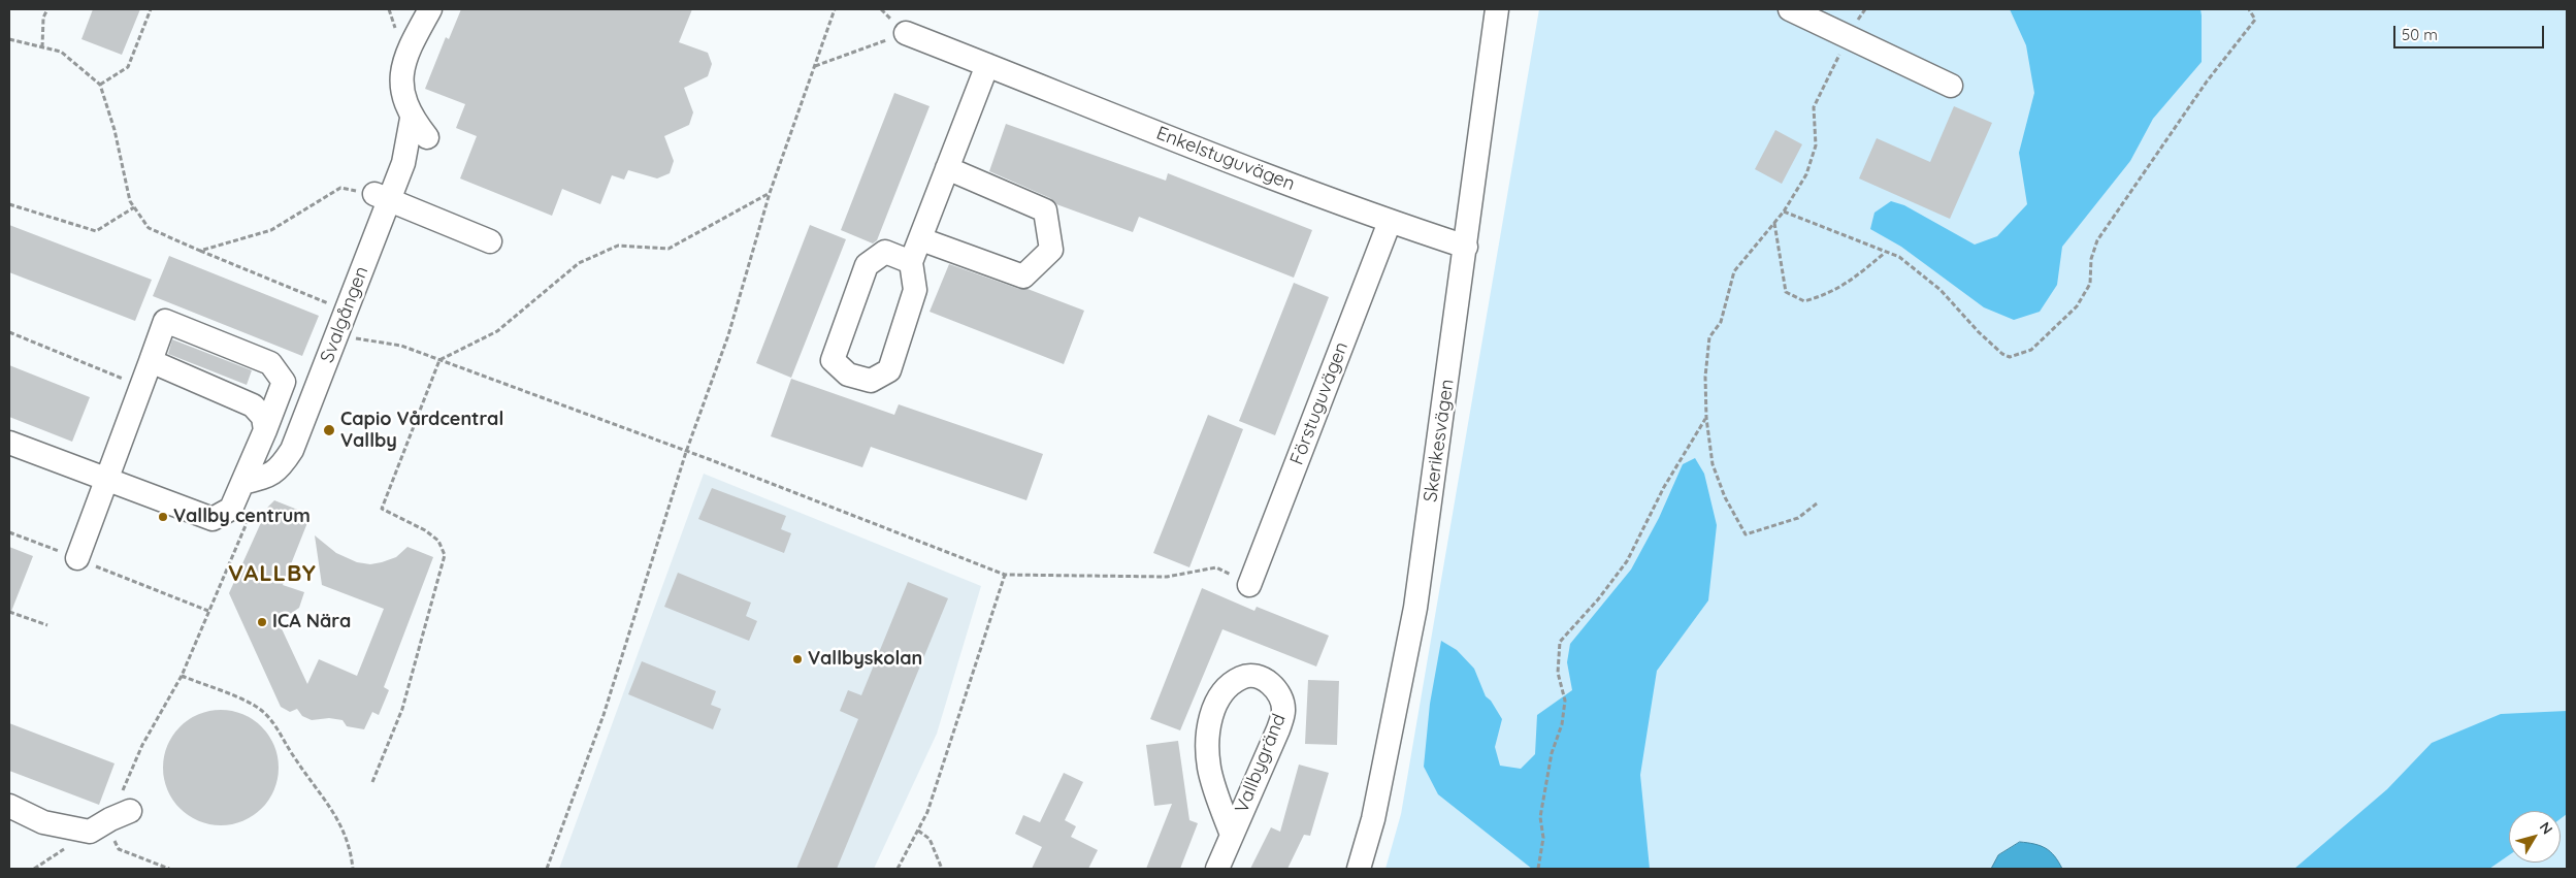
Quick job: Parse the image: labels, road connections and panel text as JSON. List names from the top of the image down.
{
  "streets": {
    "street": [
      "Enkelstuguvägen",
      "Svalgången",
      "Förstuguvägen",
      "Skerikesvägen",
      "Vallbygränd"
    ]
  },
  "crossings": [
    ["Enkelstuguvägen", "Förstuguvägen"],
    ["Enkelstuguvägen", "Skerikesvägen"]
  ],
  "districts": ["VALLBY"],
  "places": [
    "Capio Vårdcentral Vallby",
    "Vallby centrum",
    "ICA Nära",
    "Vallbyskolan"
  ],
  "scale_bar": "50 m",
  "north": "top right"
}
